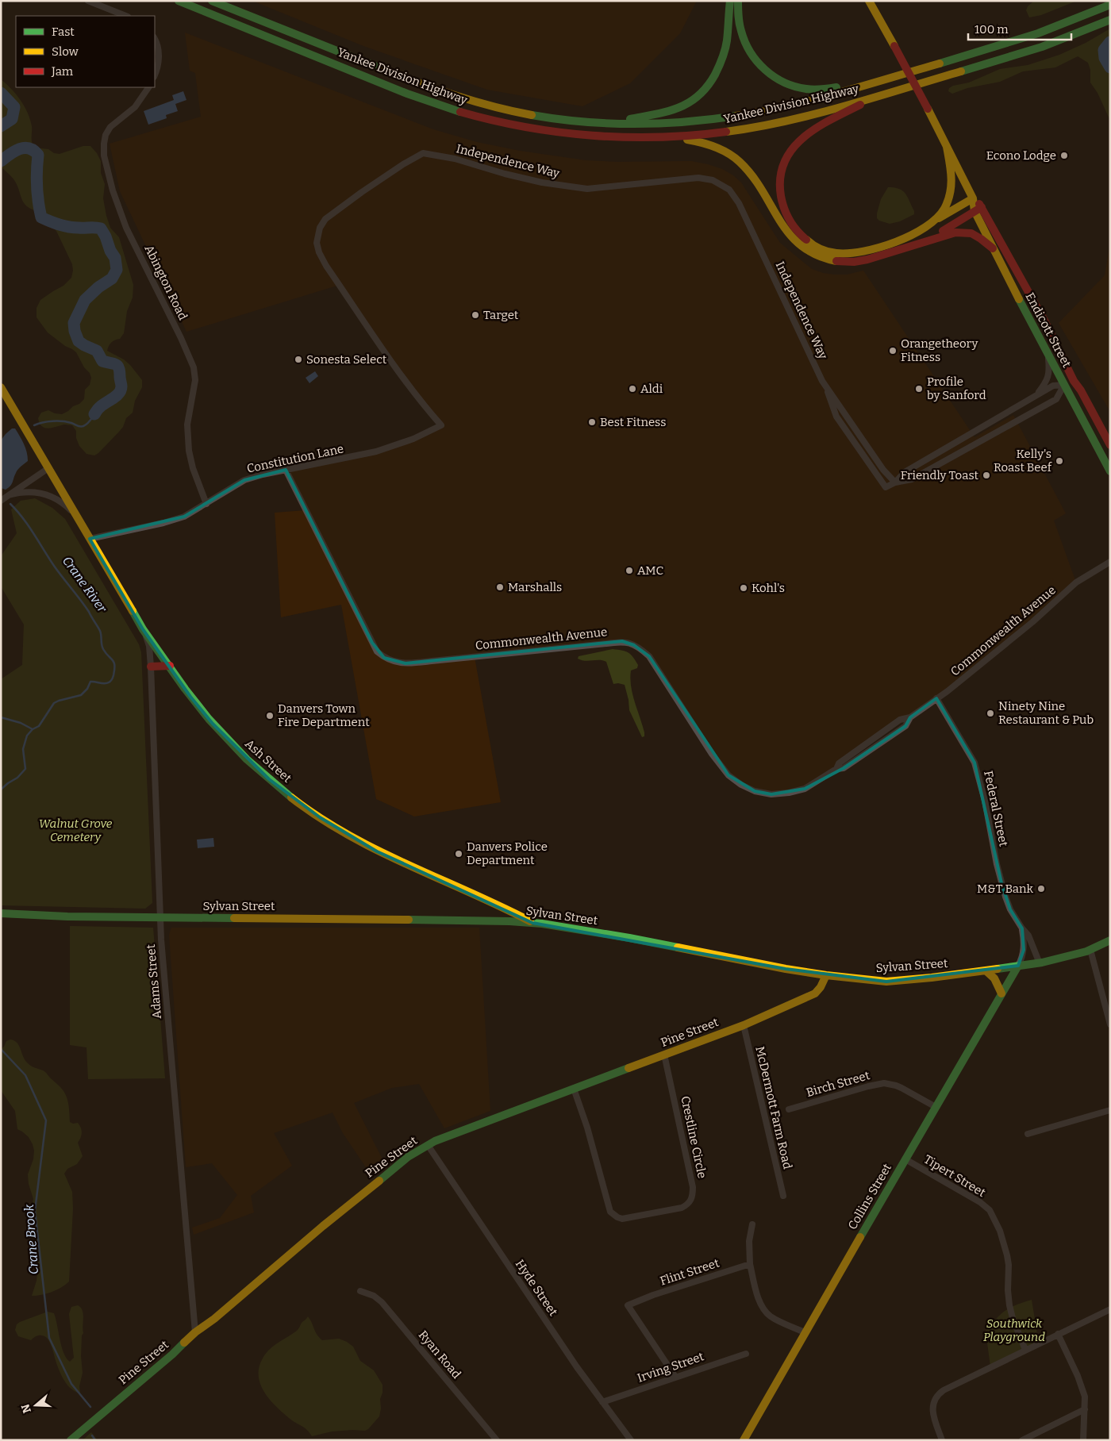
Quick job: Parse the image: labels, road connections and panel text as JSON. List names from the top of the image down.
{
  "streets": {
    "main road": [
      "Yankee Division Highway",
      "Endicott Street",
      "Ash Street",
      "Sylvan Street",
      "Pine Street",
      "Collins Street"
    ],
    "street": [
      "Independence Way",
      "Abington Road",
      "Constitution Lane",
      "Commonwealth Avenue",
      "Federal Street",
      "Adams Street",
      "Birch Street",
      "McDermott Farm Road",
      "Crestline Circle",
      "Tipert Street",
      "Flint Street",
      "Hyde Street",
      "Ryan Road",
      "Irving Street"
    ]
  },
  "crossings": [
    ["Independence Way", "Endicott Street"],
    ["Independence Way", "Constitution Lane"],
    ["Abington Road", "Constitution Lane"],
    ["Constitution Lane", "Commonwealth Avenue"],
    ["Constitution Lane", "Ash Street"],
    ["Commonwealth Avenue", "Federal Street"],
    ["Ash Street", "Sylvan Street"],
    ["Ash Street", "Adams Street"],
    ["Federal Street", "Sylvan Street"],
    ["Federal Street", "Collins Street"],
    ["Sylvan Street", "Adams Street"],
    ["Sylvan Street", "Pine Street"],
    ["Sylvan Street", "Collins Street"],
    ["Adams Street", "Pine Street"],
    ["Pine Street", "McDermott Farm Road"],
    ["Pine Street", "Crestline Circle"],
    ["Pine Street", "Hyde Street"],
    ["Birch Street", "Collins Street"],
    ["Tipert Street", "Collins Street"],
    ["Flint Street", "Irving Street"],
    ["Hyde Street", "Irving Street"]
  ],
  "water": ["Crane River", "Crane Brook"],
  "parks": ["Walnut Grove Cemetery", "Southwick Playground"],
  "places": [
    "Econo Lodge",
    "Target",
    "Orangetheory Fitness",
    "Sonesta Select",
    "Aldi",
    "Profile by Sanford",
    "Best Fitness",
    "Kelly's Roast Beef",
    "Friendly Toast",
    "AMC",
    "Marshalls",
    "Kohl's",
    "Ninety Nine Restaurant & Pub",
    "Danvers Town Fire Department",
    "Danvers Police Department",
    "M&T Bank"
  ],
  "legend": ["Fast", "Slow", "Jam"],
  "scale_bar": "100 m",
  "north": "left"
}
